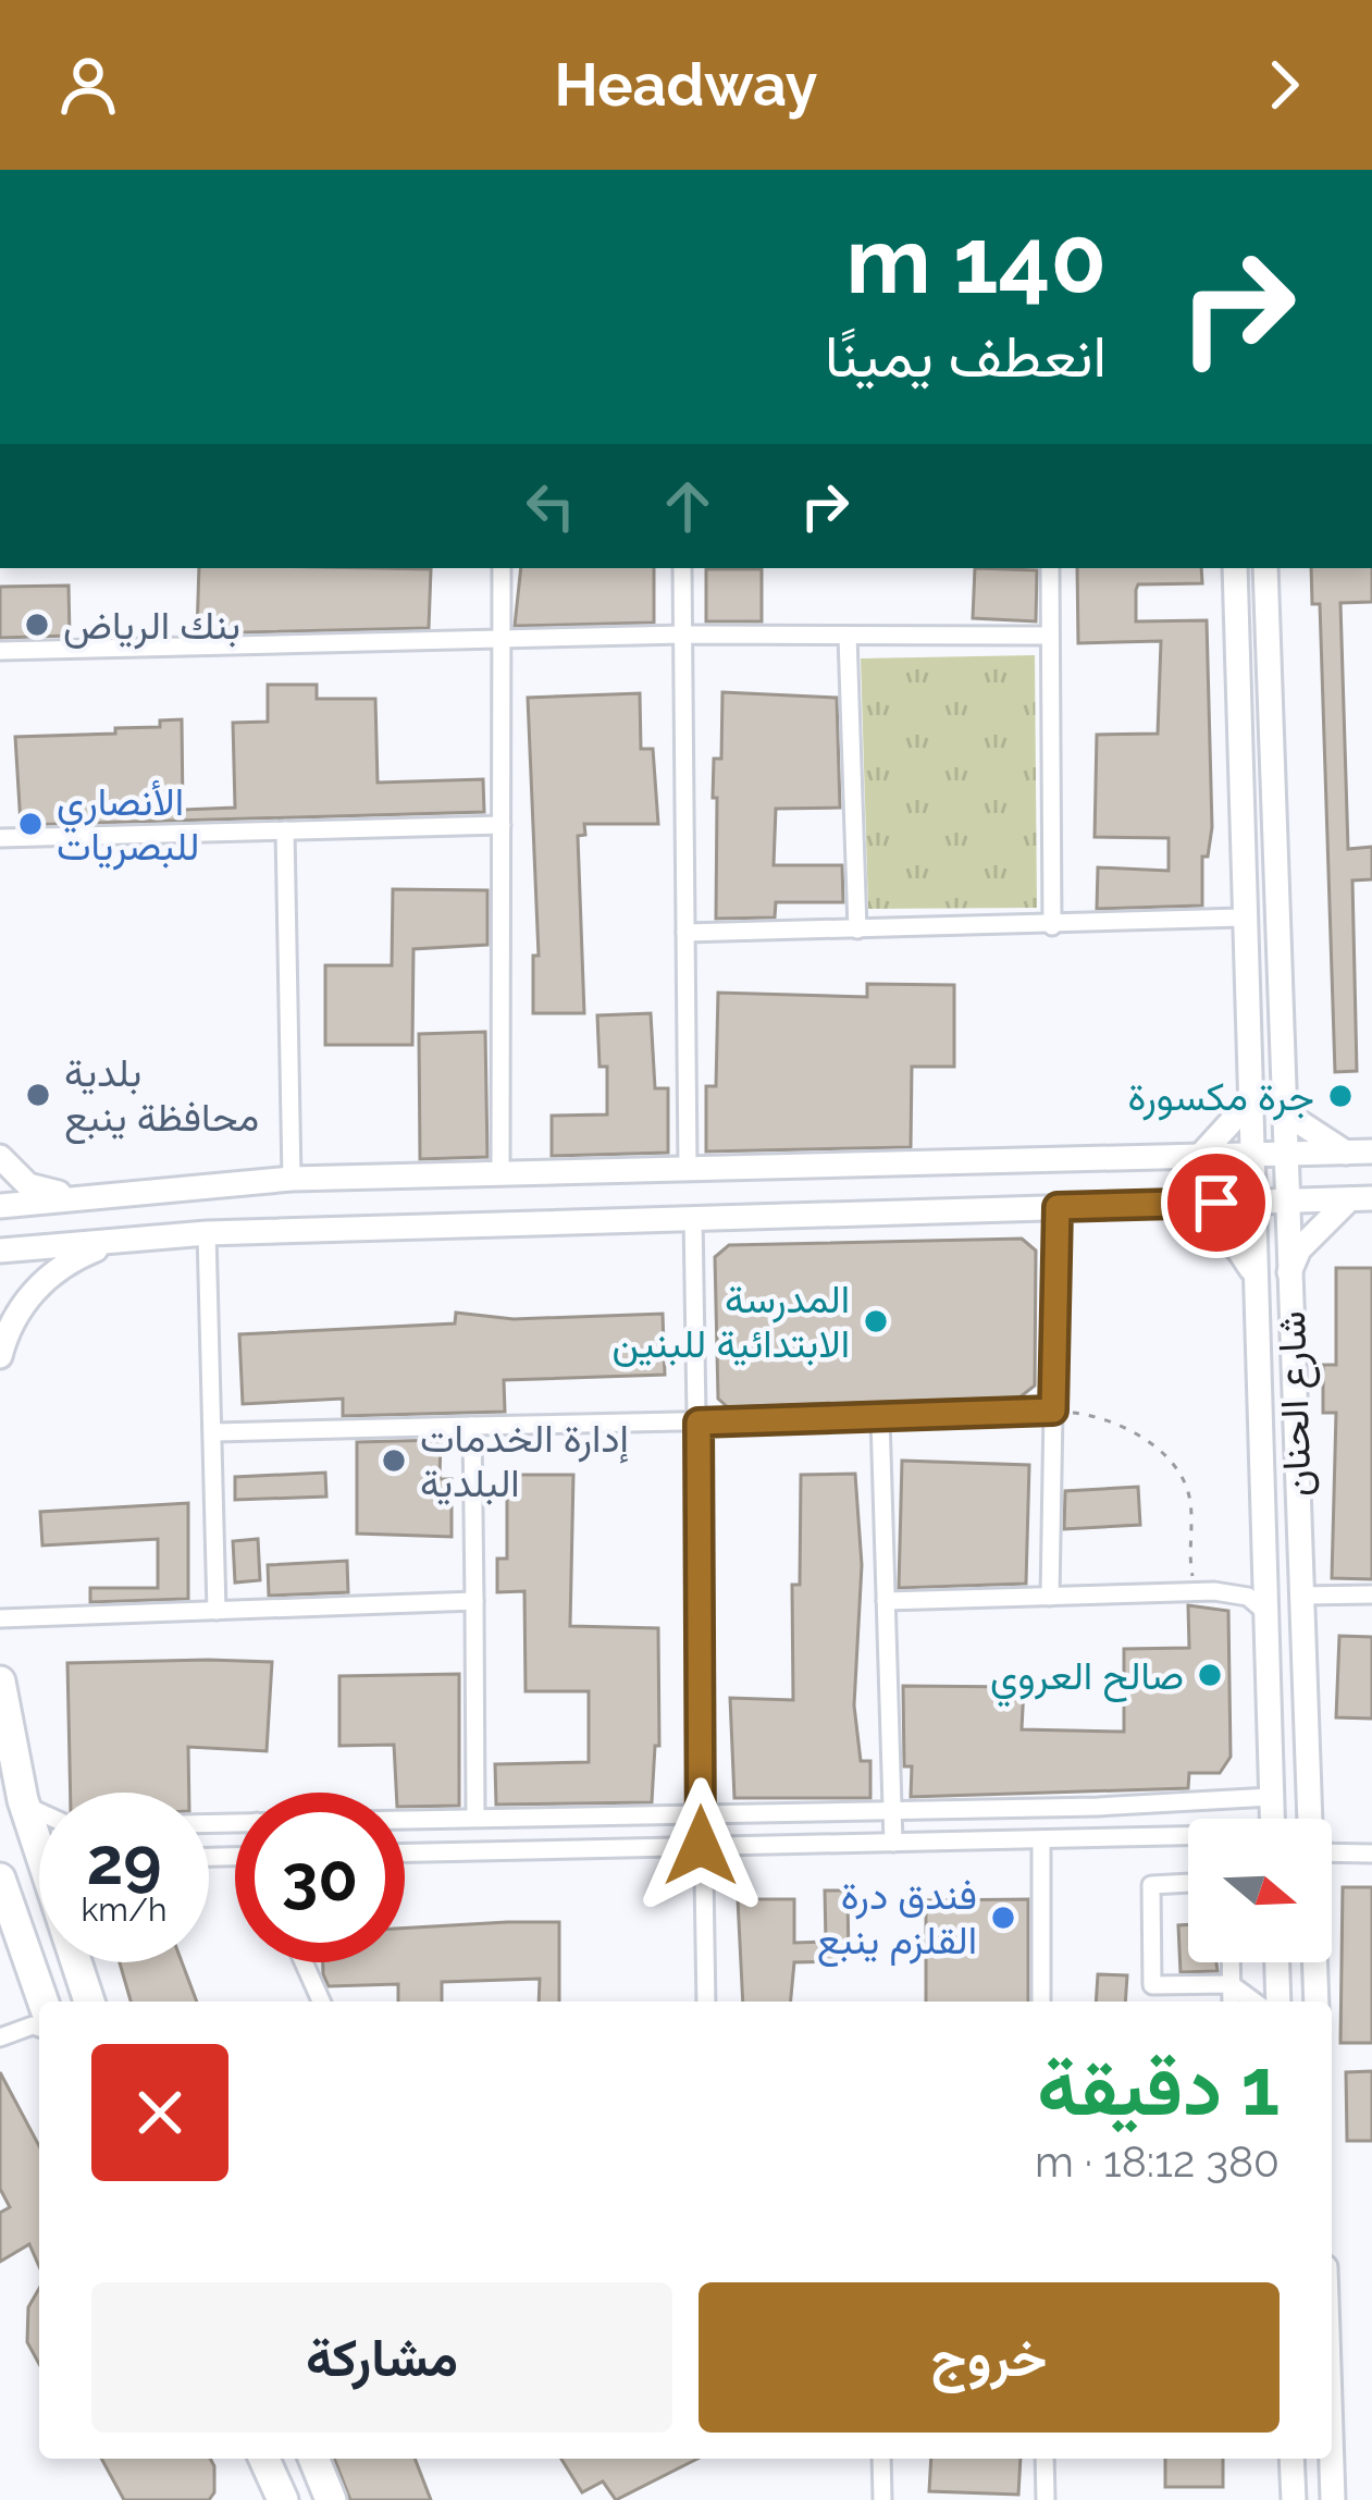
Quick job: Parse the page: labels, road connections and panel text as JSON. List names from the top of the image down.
{
  "streets": {
    "main road": ["شارع الحنان"]
  },
  "places": [
    "بنك الرياض",
    "الأنصاري للبصريات",
    "بلدية محافظة ينبع",
    "جرة مكسورة",
    "المدرسة الابتدائية للبنين",
    "إدارة الخدمات البلدية",
    "صالح العروي",
    "فندق درة القلزم ينبع"
  ],
  "north": "right",
  "page": {
    "header": "Headway",
    "turn": ["140 m", "انعطف يمينًا"],
    "speed": "29 km/h",
    "limit": "30",
    "heading": ["1 دقيقة", "380 m · 18:12"],
    "buttons": ["خروج", "مشاركة"]
  }
}
